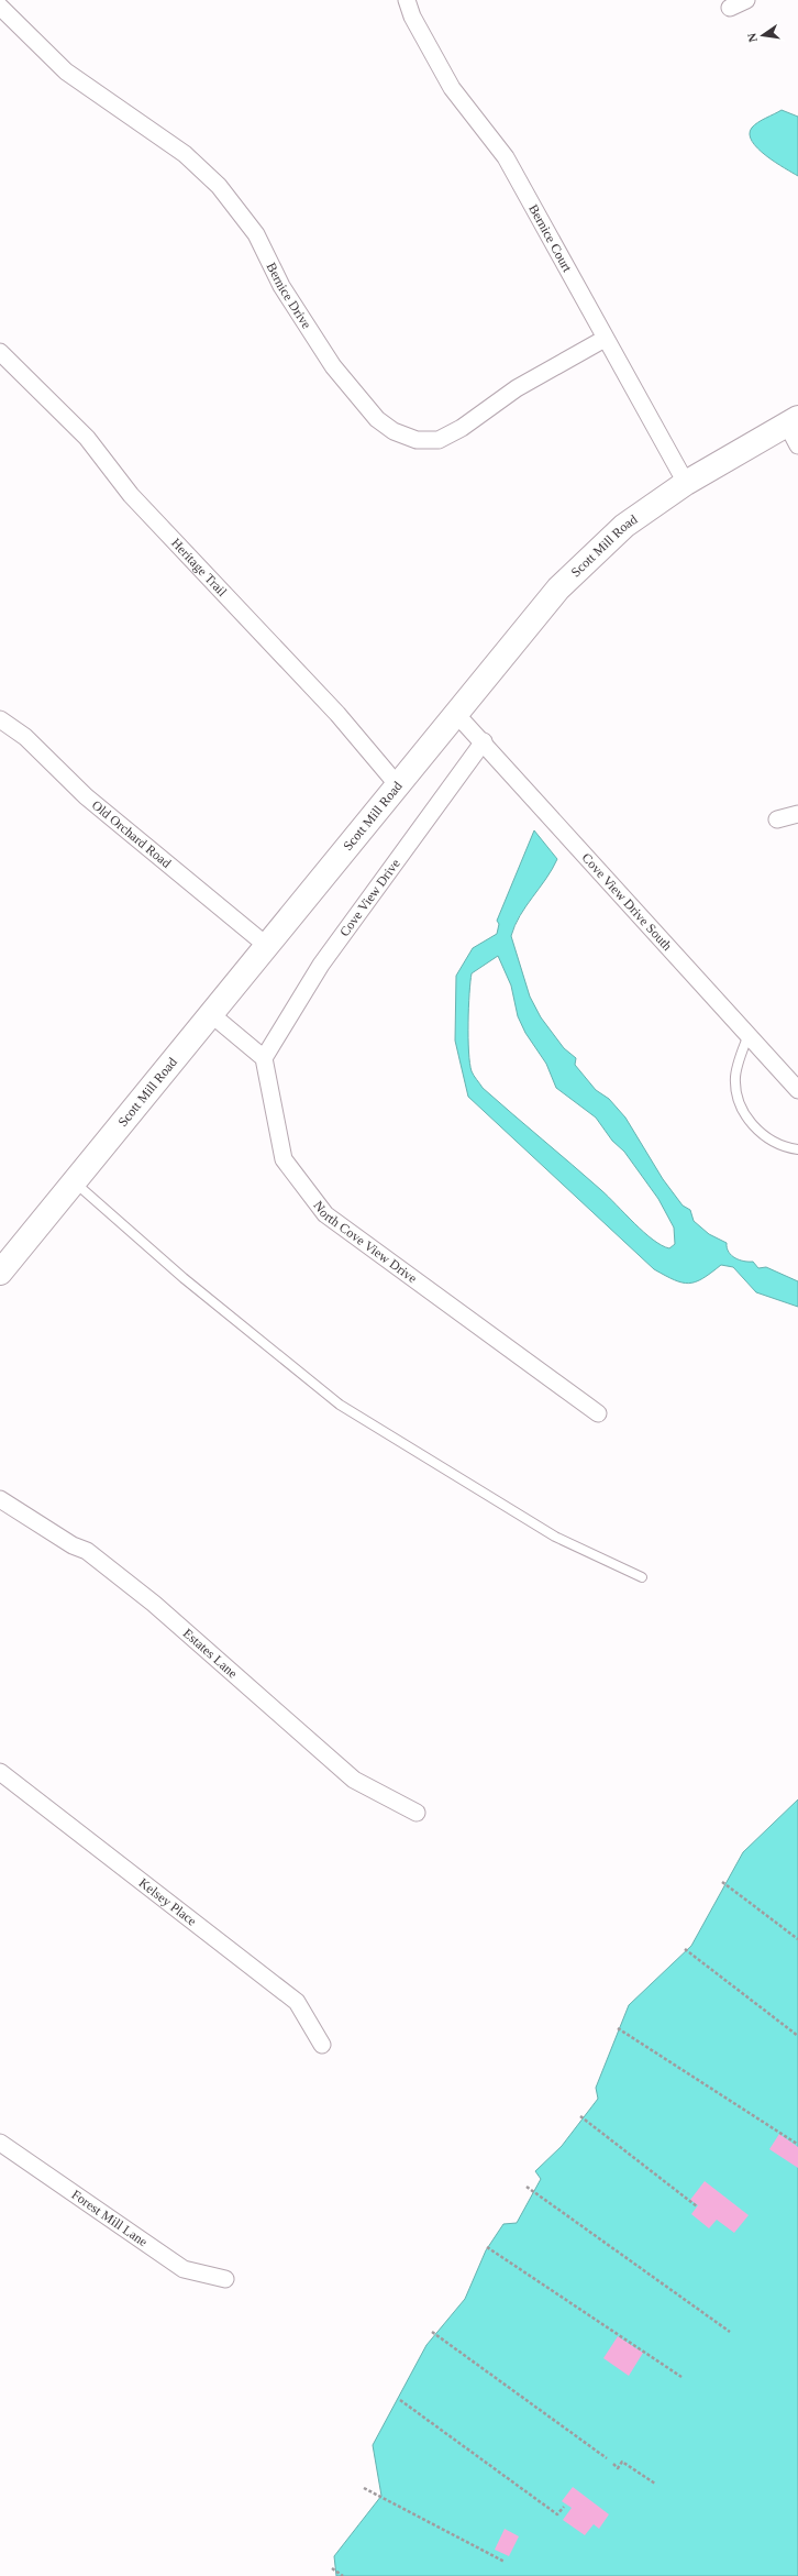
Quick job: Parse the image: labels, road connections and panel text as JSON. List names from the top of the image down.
{
  "streets": {
    "street": [
      "Bernice Court",
      "Bernice Drive",
      "Scott Mill Road",
      "Heritage Trail",
      "Old Orchard Road",
      "Cove View Drive",
      "Cove View Drive South",
      "North Cove View Drive",
      "Estates Lane",
      "Kelsey Place",
      "Forest Mill Lane"
    ]
  },
  "crossings": [
    ["Bernice Court", "Bernice Drive"],
    ["Bernice Court", "Scott Mill Road"],
    ["Scott Mill Road", "Heritage Trail"],
    ["Scott Mill Road", "Old Orchard Road"],
    ["Scott Mill Road", "Cove View Drive South"],
    ["Cove View Drive", "Cove View Drive South"],
    ["Cove View Drive", "North Cove View Drive"]
  ],
  "north": "left"
}
